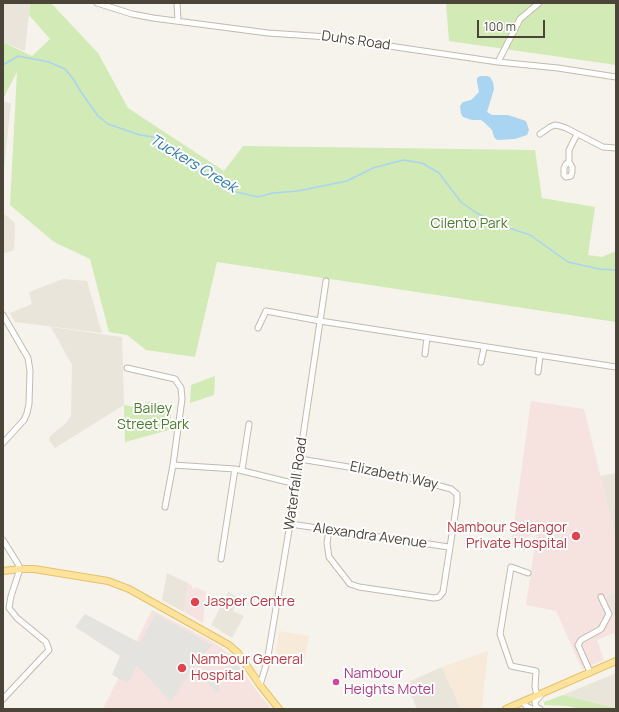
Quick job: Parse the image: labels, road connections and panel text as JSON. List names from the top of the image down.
{
  "streets": {
    "street": [
      "Duhs Road",
      "Elizabeth Way",
      "Waterfall Road",
      "Alexandra Avenue"
    ]
  },
  "crossings": [
    ["Elizabeth Way", "Waterfall Road"],
    ["Elizabeth Way", "Alexandra Avenue"],
    ["Waterfall Road", "Alexandra Avenue"]
  ],
  "water": ["Tuckers Creek"],
  "parks": ["Cilento Park", "Bailey Street Park"],
  "places": [
    "Nambour Selangor Private Hospital",
    "Jasper Centre",
    "Nambour General Hospital",
    "Nambour Heights Motel"
  ],
  "scale_bar": "100 m"
}
